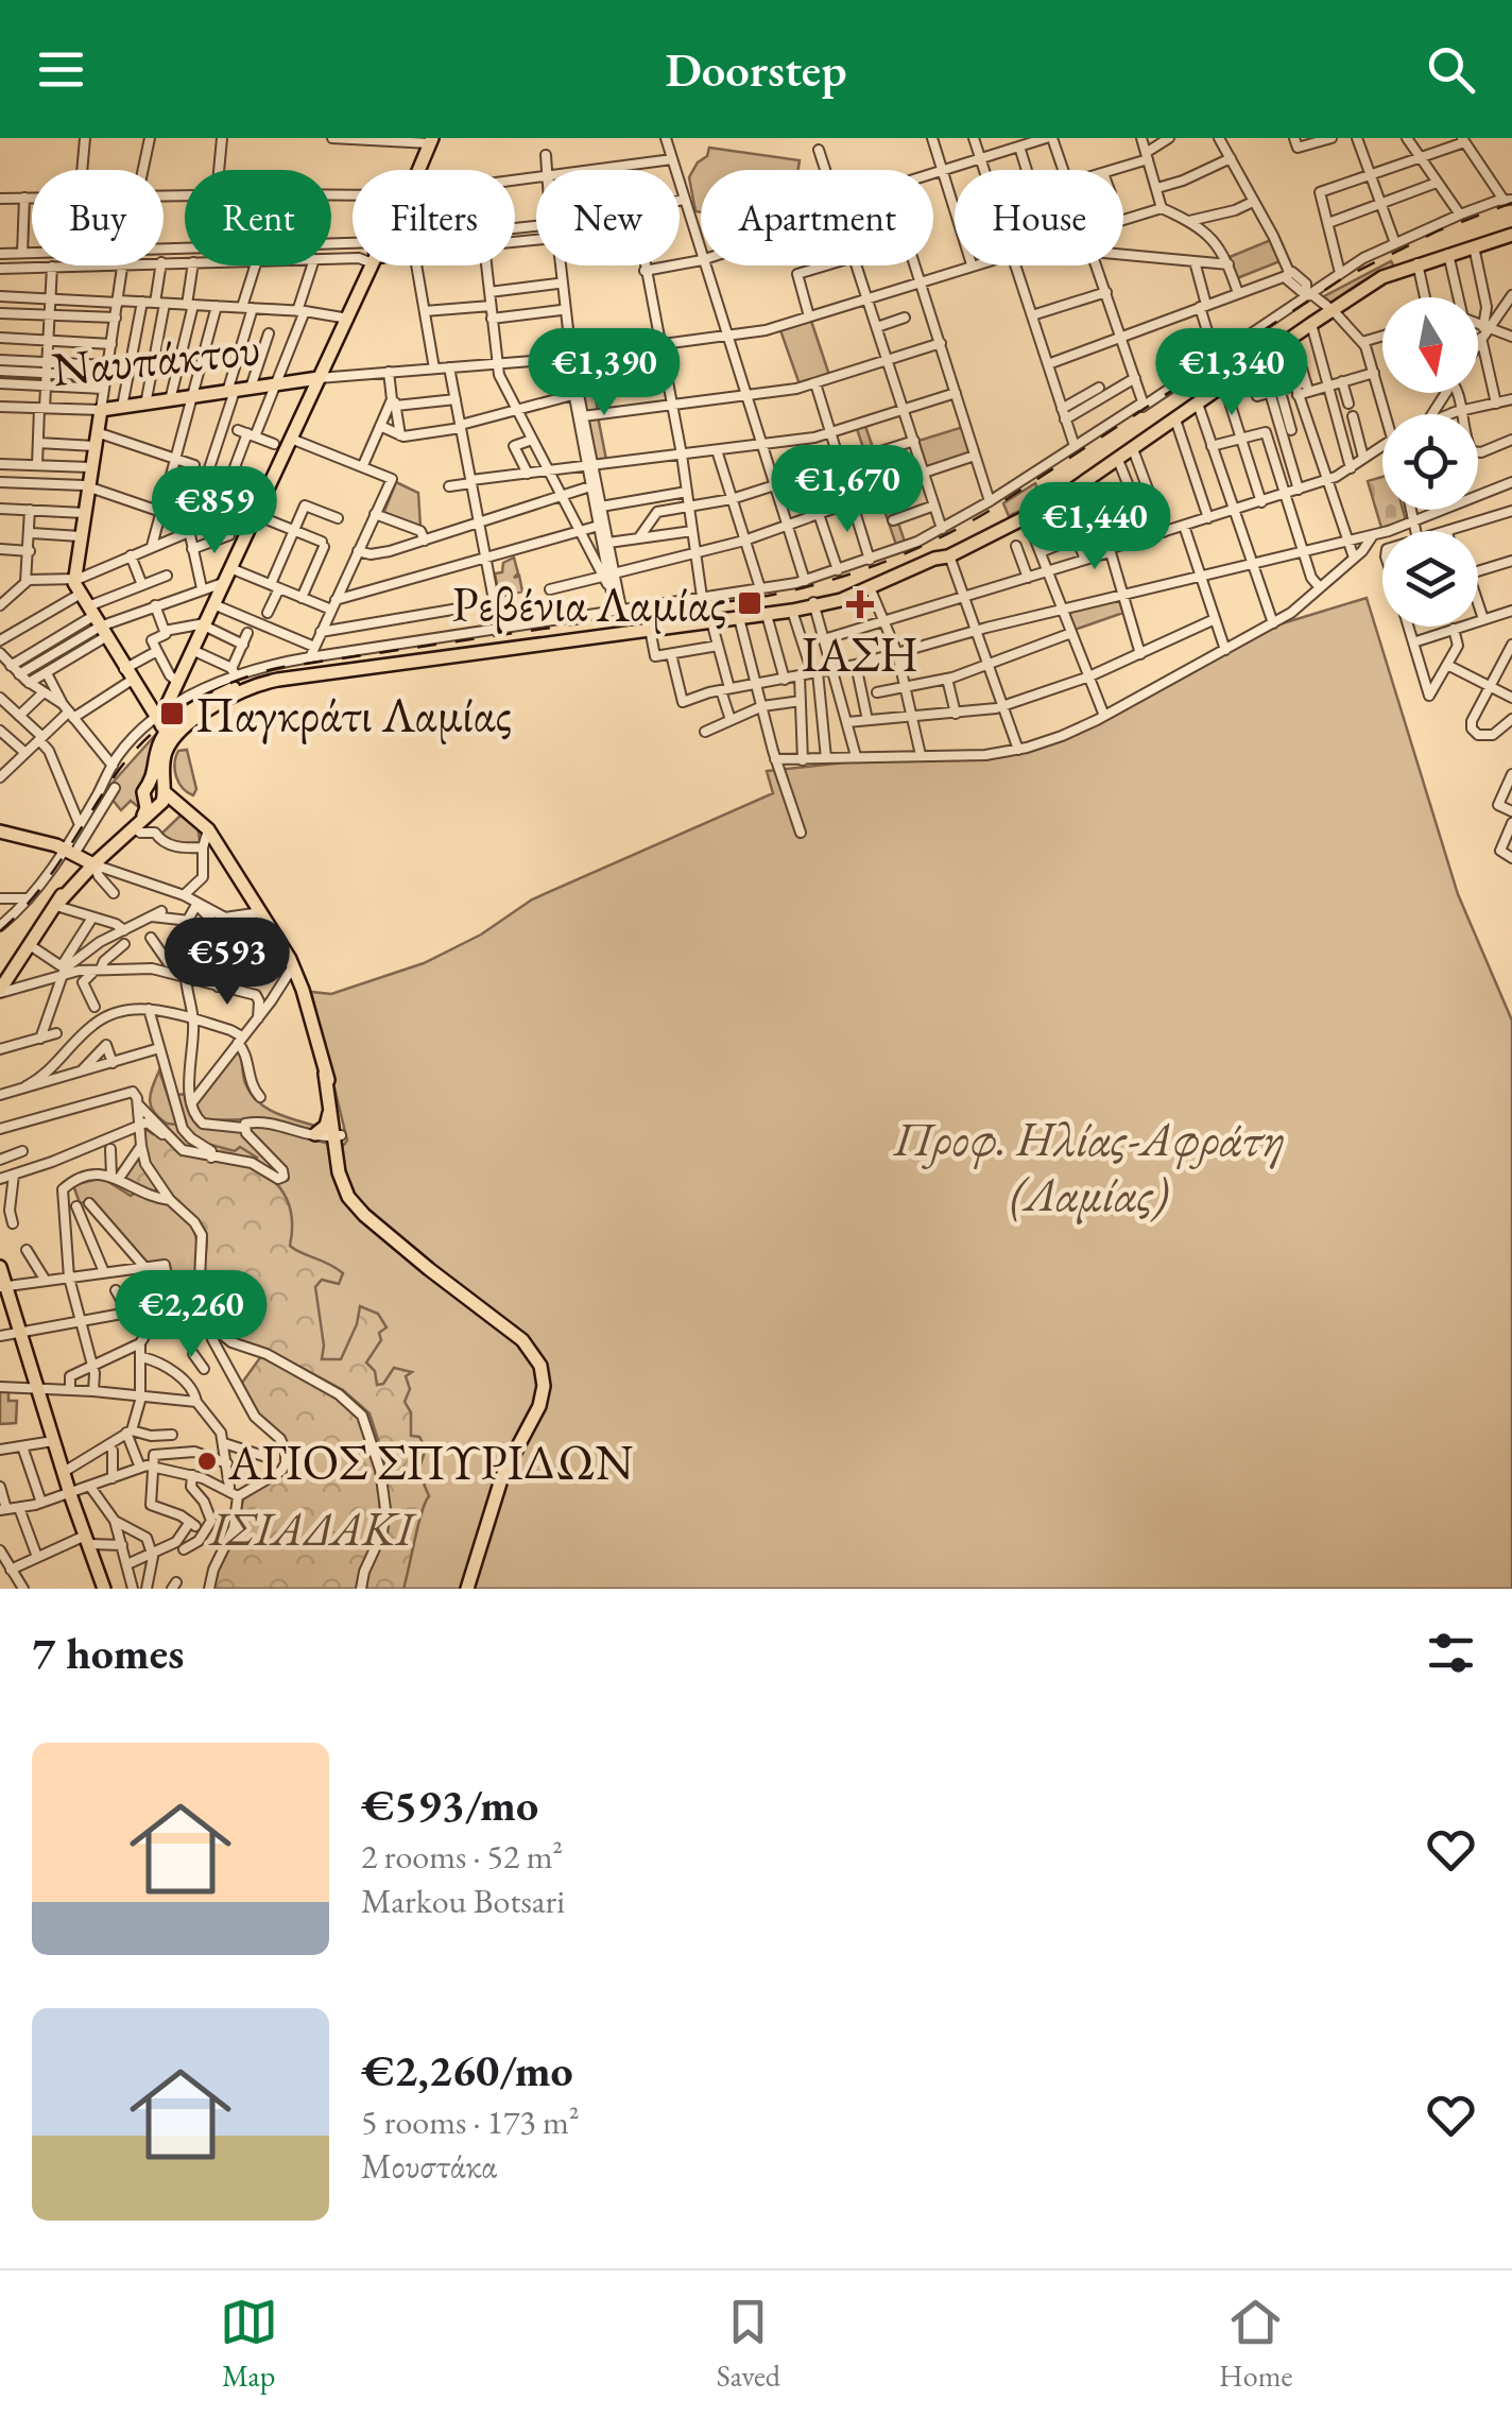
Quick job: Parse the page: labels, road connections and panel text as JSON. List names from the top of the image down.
{
  "streets": {
    "main road": ["Ναυπάκτου"]
  },
  "parks": ["Προφ. Ηλίας-Αφράτη (Λαμίας)", "ΙΣΙΑΔΑΚΙ"],
  "places": {
    "transit": ["Ρεβένια Λαμίας", "Παγκράτι Λαμίας"],
    "health": ["ΙΑΣΗ"],
    "other": ["ΑΓΙΟΣ ΣΠΥΡΙΔΩΝ"]
  },
  "north": "bottom",
  "page": {
    "header": "Doorstep",
    "chip": [
      "Buy",
      "Rent",
      "Filters",
      "New",
      "Apartment",
      "House"
    ],
    "price": [
      "€1,390",
      "€1,340",
      "€1,670",
      "€859",
      "€1,440",
      "€593",
      "€2,260"
    ],
    "heading": "7 homes",
    "list": [
      {
        "name": "€593/mo",
        "note": "2 rooms · 52 m² · Markou Botsari"
      },
      {
        "name": "€2,260/mo",
        "note": "5 rooms · 173 m² · Μουστάκα"
      }
    ],
    "tabs": ["Map", "Saved", "Home"]
  }
}
